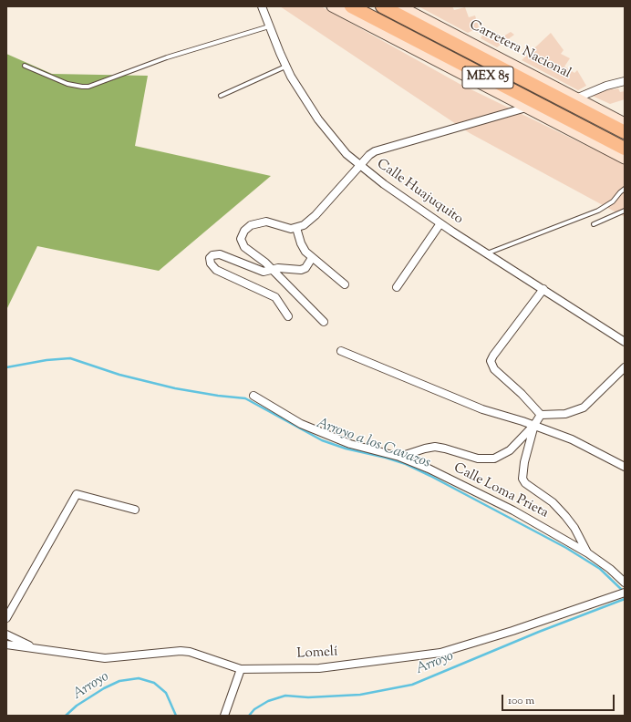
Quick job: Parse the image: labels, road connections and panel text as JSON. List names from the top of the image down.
{
  "streets": {
    "highway": ["Carretera Nacional", "MEX 85"],
    "street": ["Calle Huajuquito", "Calle Loma Prieta", "Lomelí"]
  },
  "water": ["Arroyo a los Cavazos", "Arroyo"],
  "scale_bar": "100 m"
}
